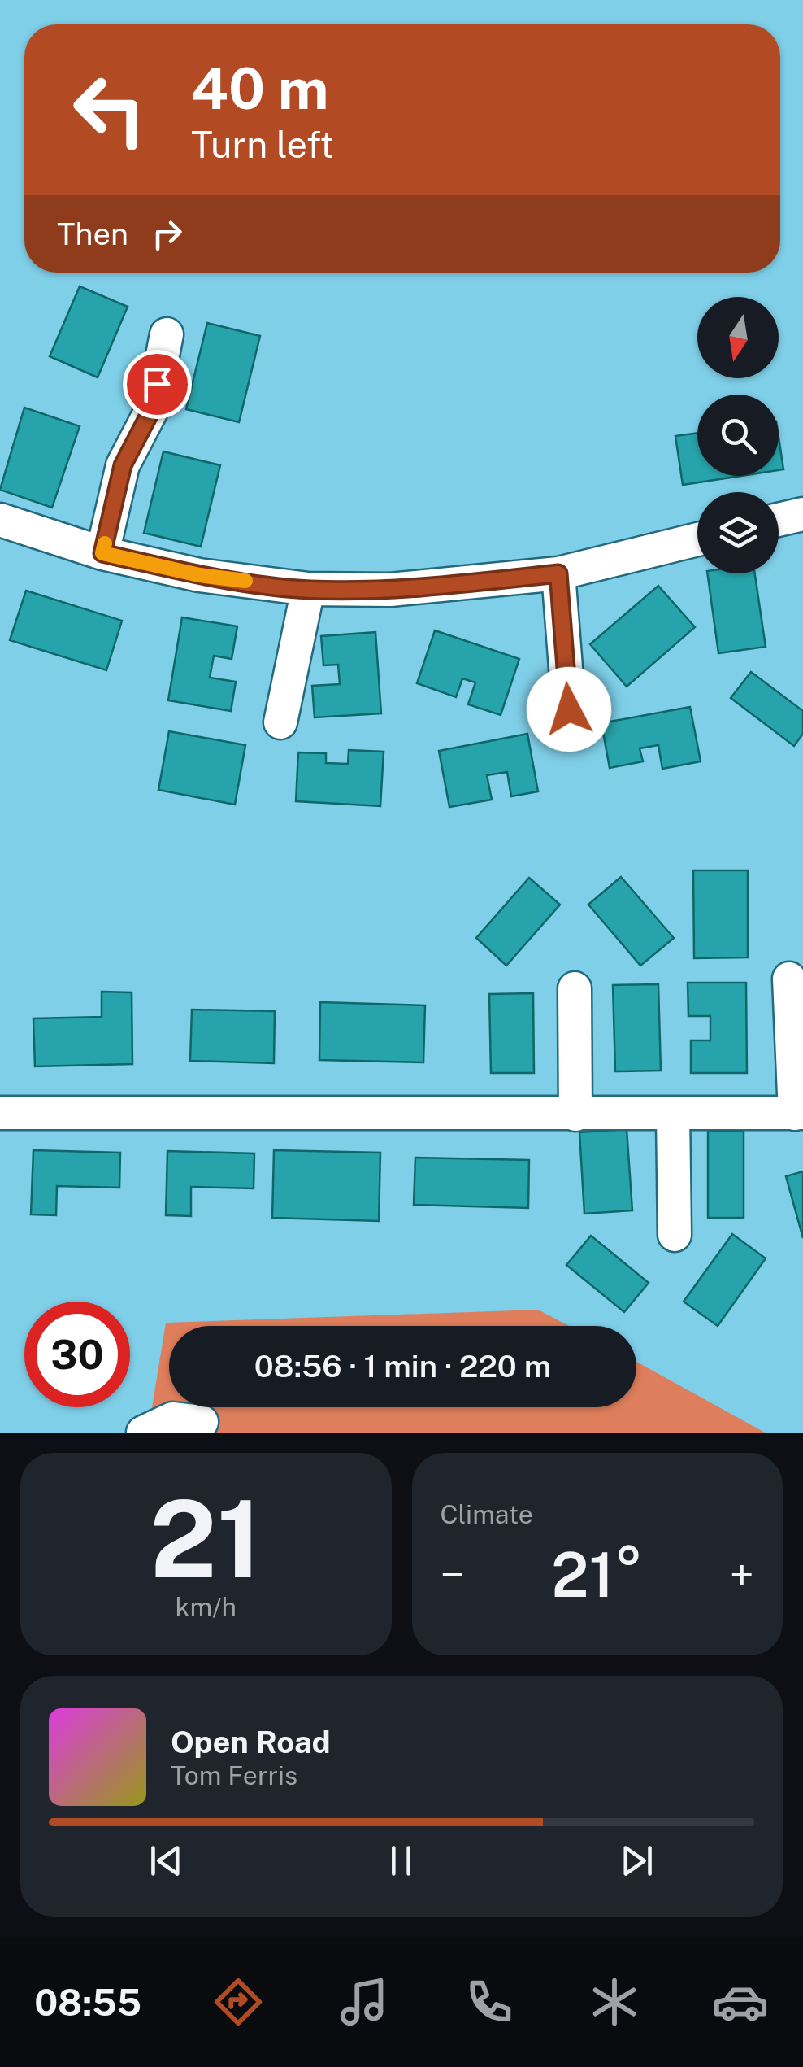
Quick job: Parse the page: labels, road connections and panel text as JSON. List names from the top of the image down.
{
  "north": "bottom",
  "page": {
    "turn": ["40 m", "Turn left"],
    "then": "Then",
    "limit": "30",
    "trip": "08:56 · 1 min · 220 m",
    "tile": [
      ["21", "km/h"],
      "Climate"
    ],
    "heat": ["−", "21°", "+"],
    "song": ["Open Road", "Tom Ferris"],
    "tabs": "08:55"
  }
}
